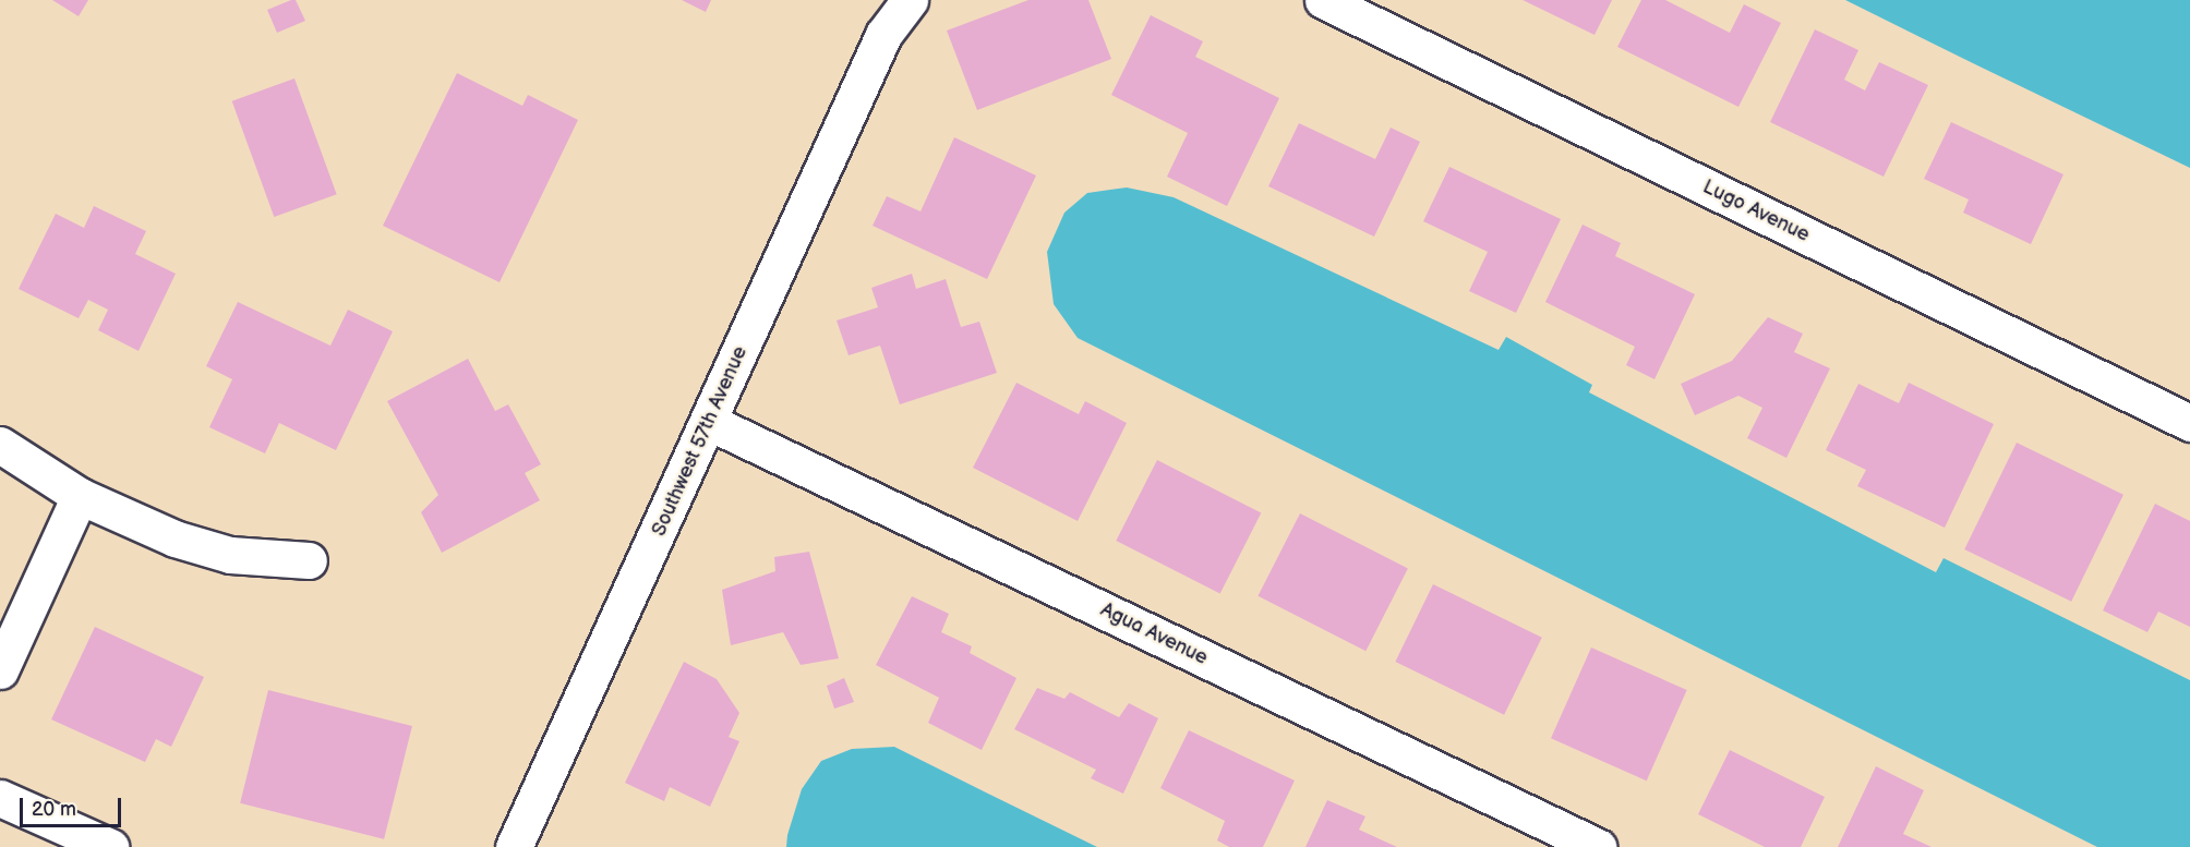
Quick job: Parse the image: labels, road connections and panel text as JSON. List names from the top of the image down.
{
  "streets": {
    "street": ["Lugo Avenue", "Southwest 57th Avenue", "Agua Avenue"]
  },
  "crossings": [
    ["Southwest 57th Avenue", "Agua Avenue"]
  ],
  "scale_bar": "20 m"
}
